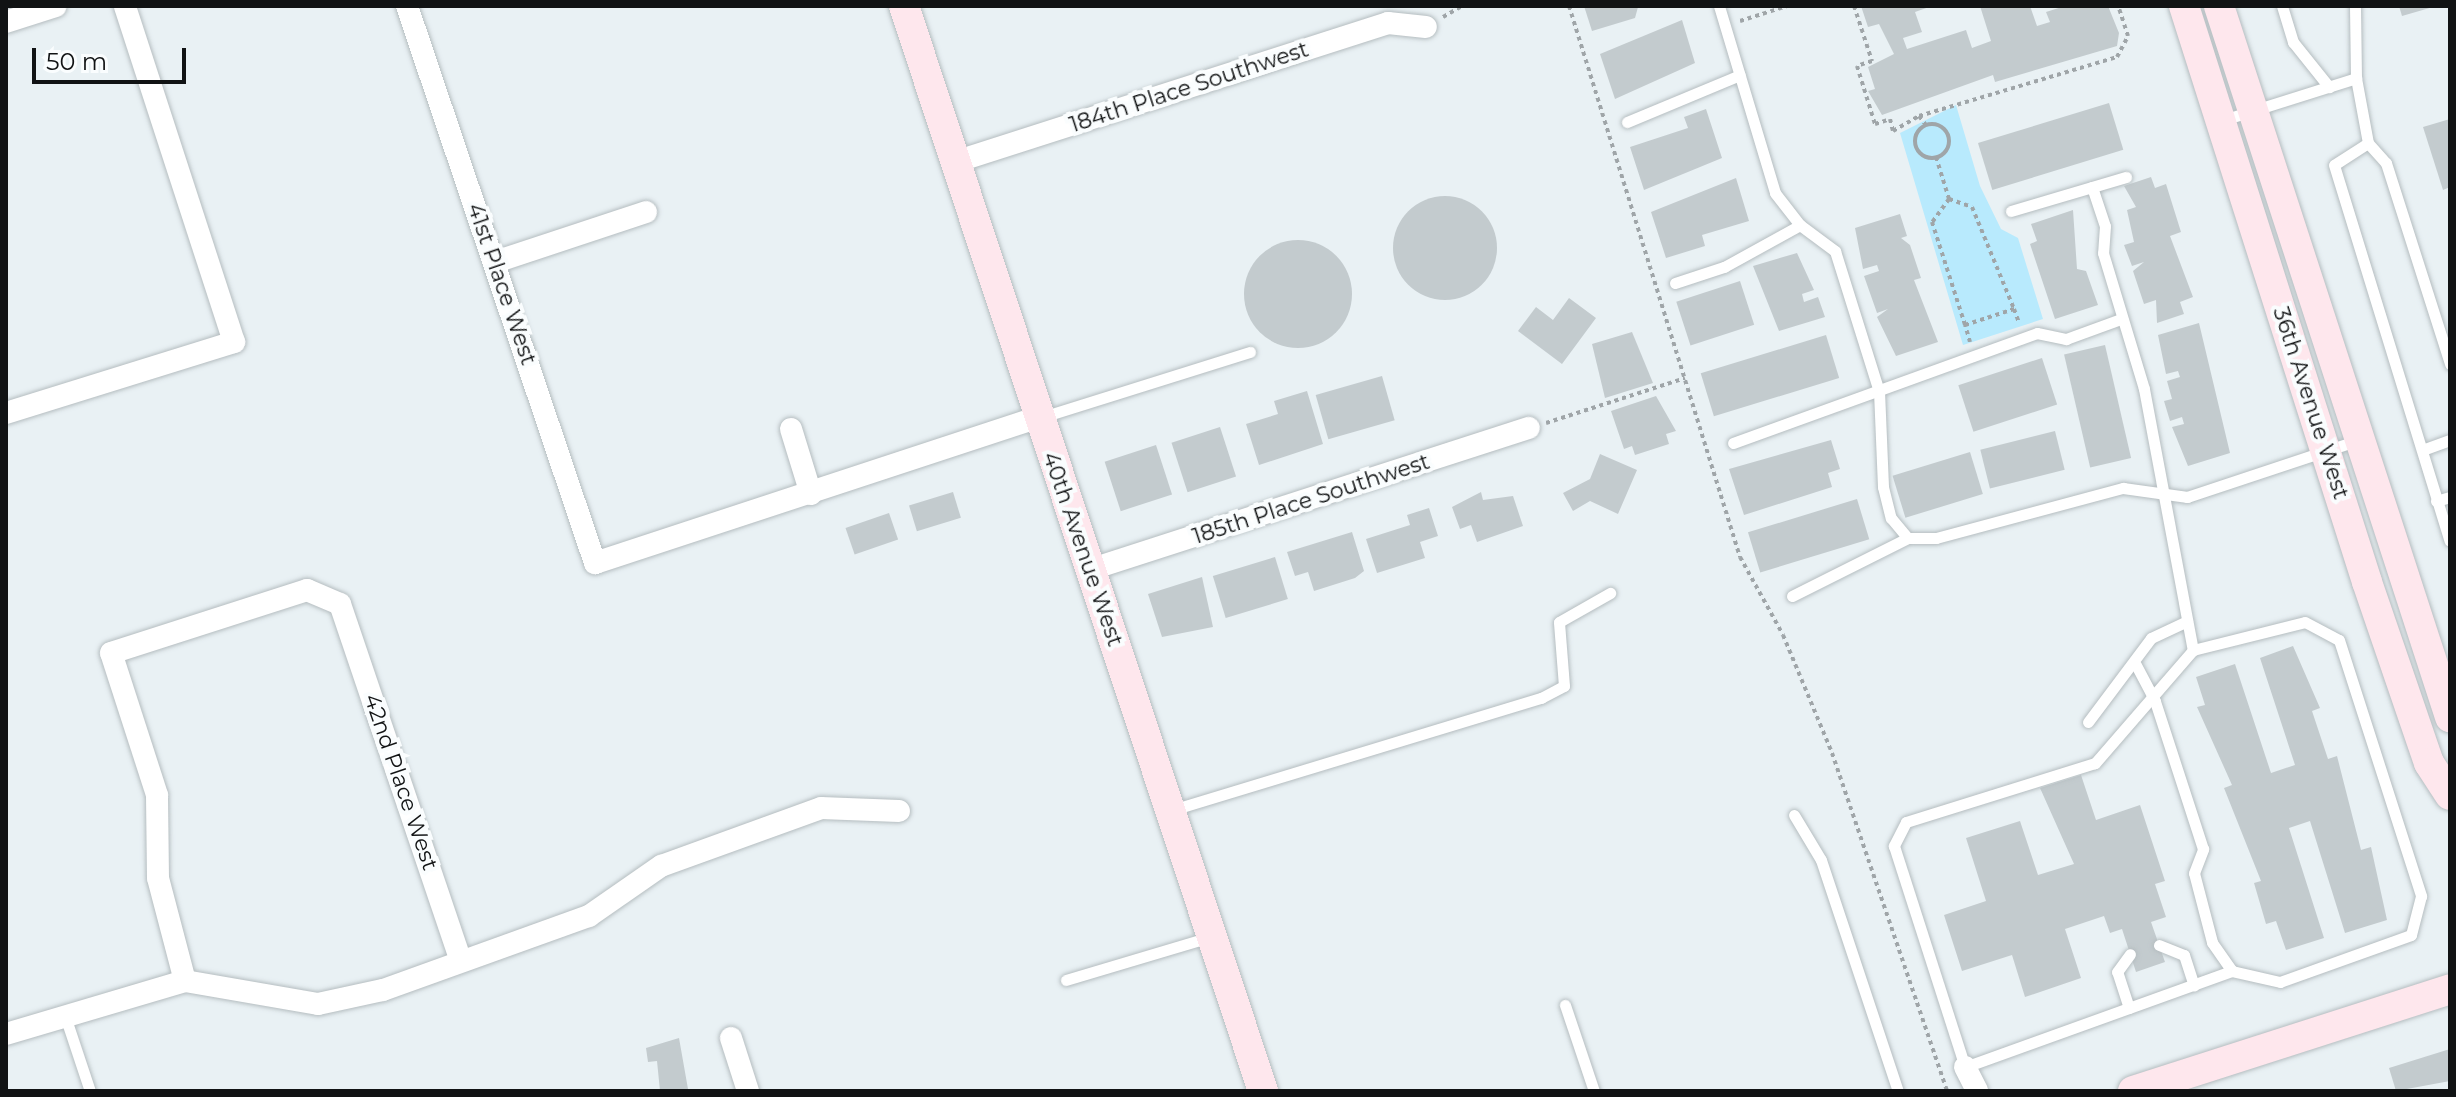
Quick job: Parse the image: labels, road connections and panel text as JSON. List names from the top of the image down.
{
  "streets": {
    "main road": ["36th Avenue West", "40th Avenue West"],
    "street": [
      "184th Place Southwest",
      "41st Place West",
      "185th Place Southwest",
      "42nd Place West"
    ]
  },
  "crossings": [
    ["184th Place Southwest", "40th Avenue West"],
    ["185th Place Southwest", "40th Avenue West"]
  ],
  "scale_bar": "50 m"
}
